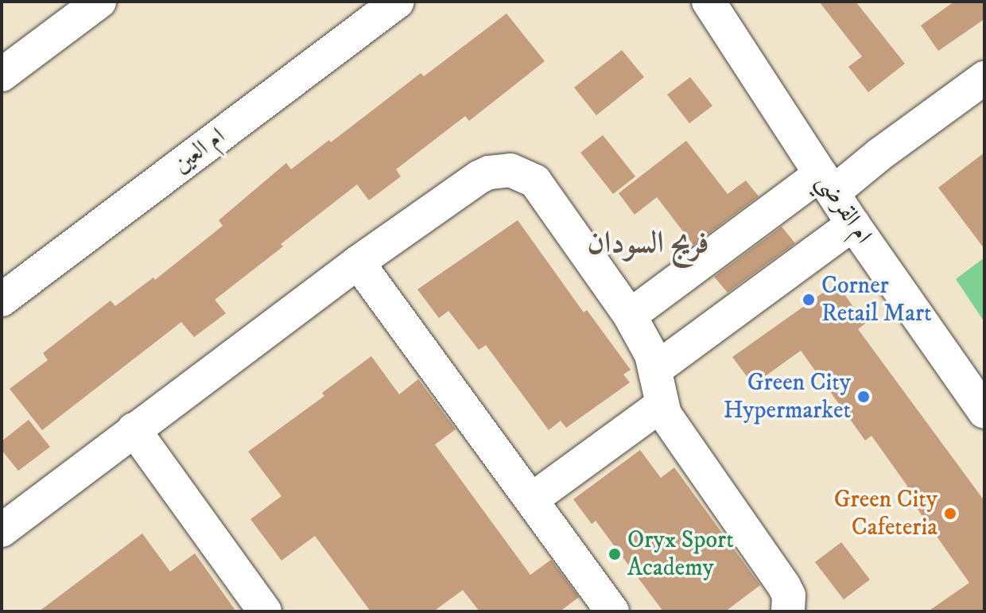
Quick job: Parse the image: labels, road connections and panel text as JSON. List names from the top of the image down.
{
  "streets": {
    "street": ["ام العين", "ام القرضي"]
  },
  "districts": ["فريج السودان"],
  "places": [
    "Corner Retail Mart",
    "Green City Hypermarket",
    "Green City Cafeteria",
    "Oryx Sport Academy"
  ]
}
